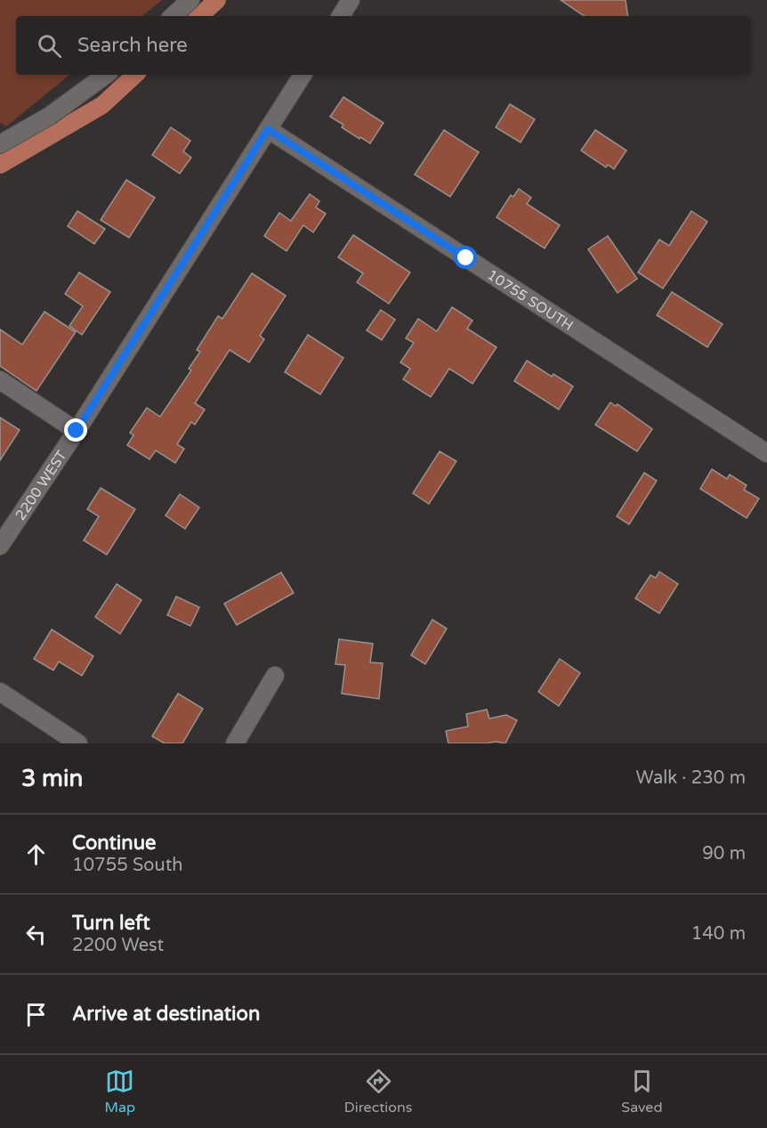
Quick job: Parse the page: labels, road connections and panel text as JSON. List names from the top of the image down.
{
  "streets": {
    "street": ["10755 SOUTH", "2200 WEST"]
  },
  "crossings": [
    ["10755 SOUTH", "2200 WEST"]
  ],
  "page": {
    "search": "Search here",
    "heading": ["3 min", "Walk · 230 m"],
    "list": [
      ["Continue", "10755 South", "90 m"],
      ["Turn left", "2200 West", "140 m"],
      "Arrive at destination"
    ],
    "nav": ["Map", "Directions", "Saved"]
  }
}
